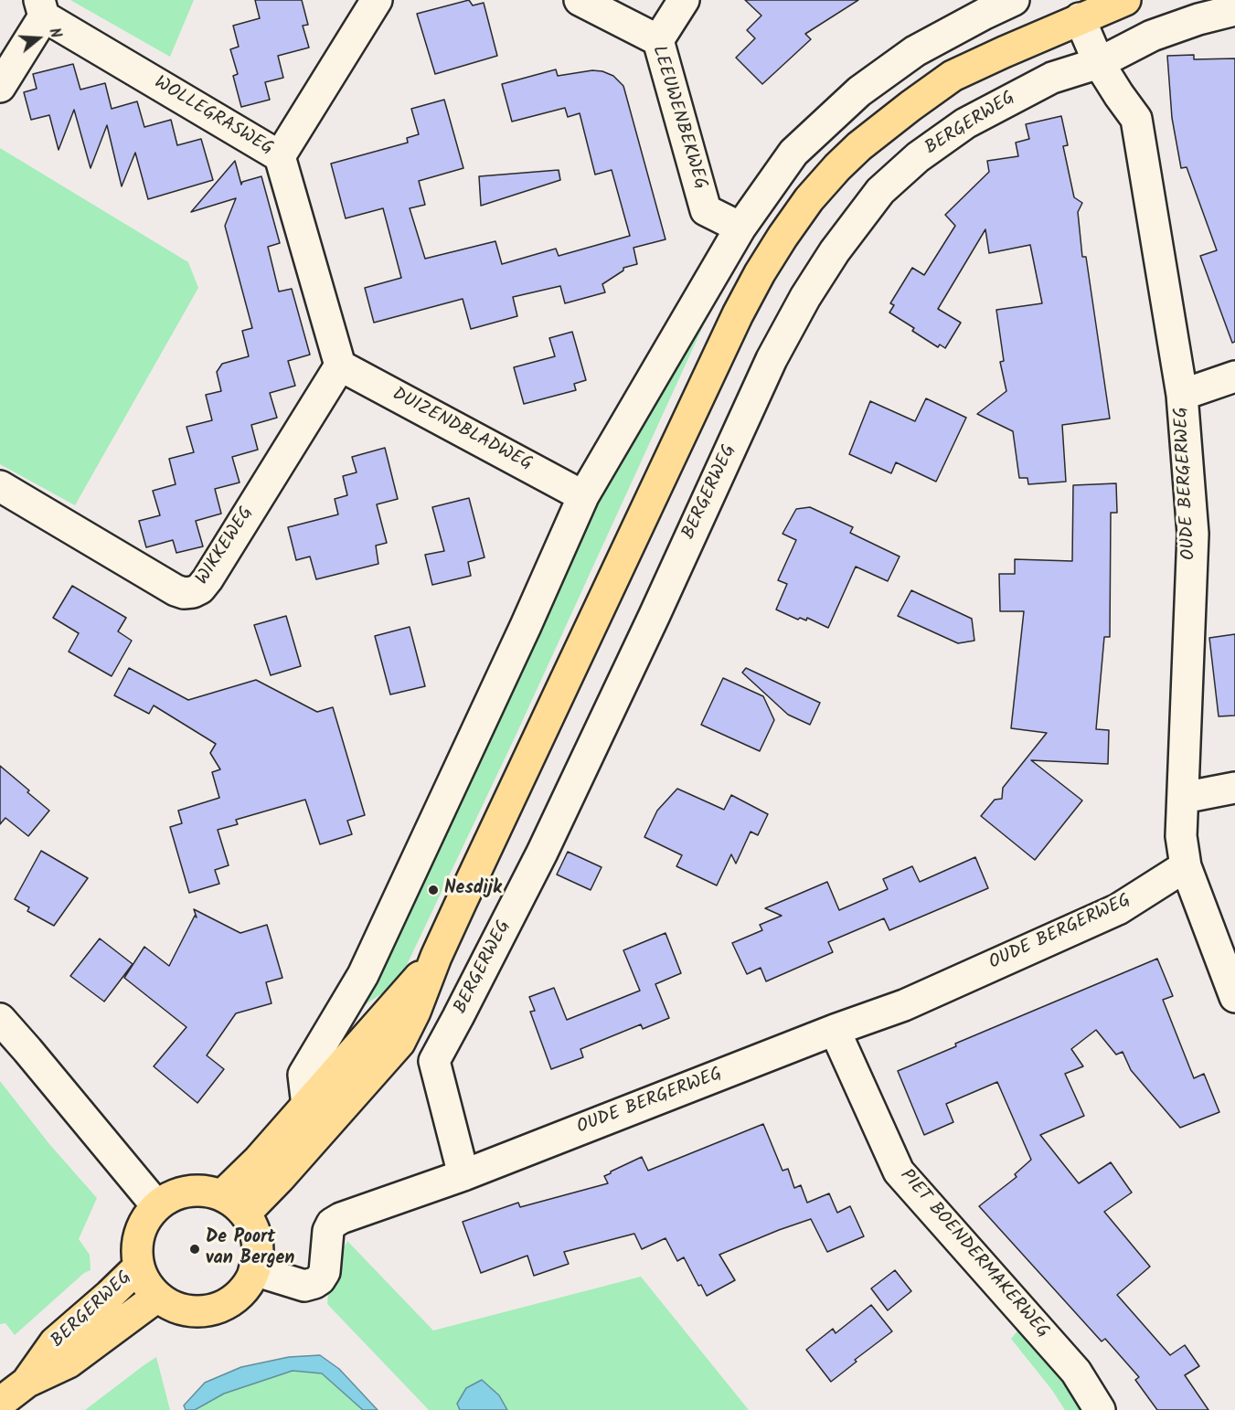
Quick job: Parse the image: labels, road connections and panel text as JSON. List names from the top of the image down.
{
  "streets": {
    "main road": ["BERGERWEG"],
    "street": [
      "WOLLEGRASWEG",
      "LEEUWENBEKWEG",
      "DUIZENDBLADWEG",
      "OUDE BERGERWEG",
      "WIKKEWEG",
      "PIET BOENDERMAKERWEG"
    ]
  },
  "crossings": [
    ["WOLLEGRASWEG", "DUIZENDBLADWEG"],
    ["WOLLEGRASWEG", "WIKKEWEG"],
    ["BERGERWEG", "OUDE BERGERWEG"],
    ["DUIZENDBLADWEG", "WIKKEWEG"],
    ["OUDE BERGERWEG", "PIET BOENDERMAKERWEG"]
  ],
  "places": ["Nesdijk", "De Poort van Bergen"],
  "north": "right"
}
